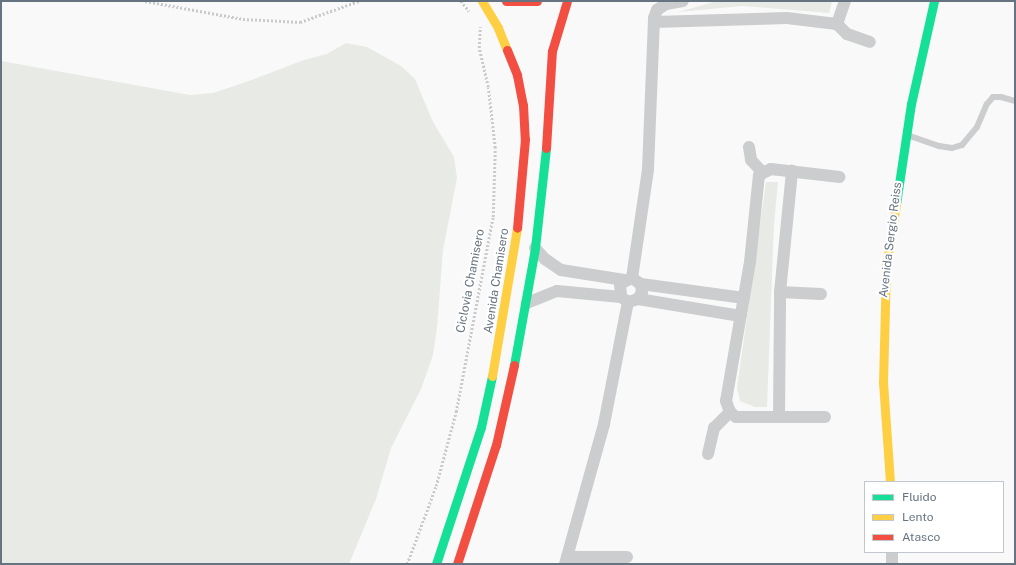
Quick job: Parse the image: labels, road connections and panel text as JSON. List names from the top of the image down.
{
  "streets": {
    "street": ["Avenida Sergio Reiss", "Avenida Chamisero"],
    "path": ["Ciclovia Chamisero"]
  },
  "legend": ["Fluido", "Lento", "Atasco"]
}
